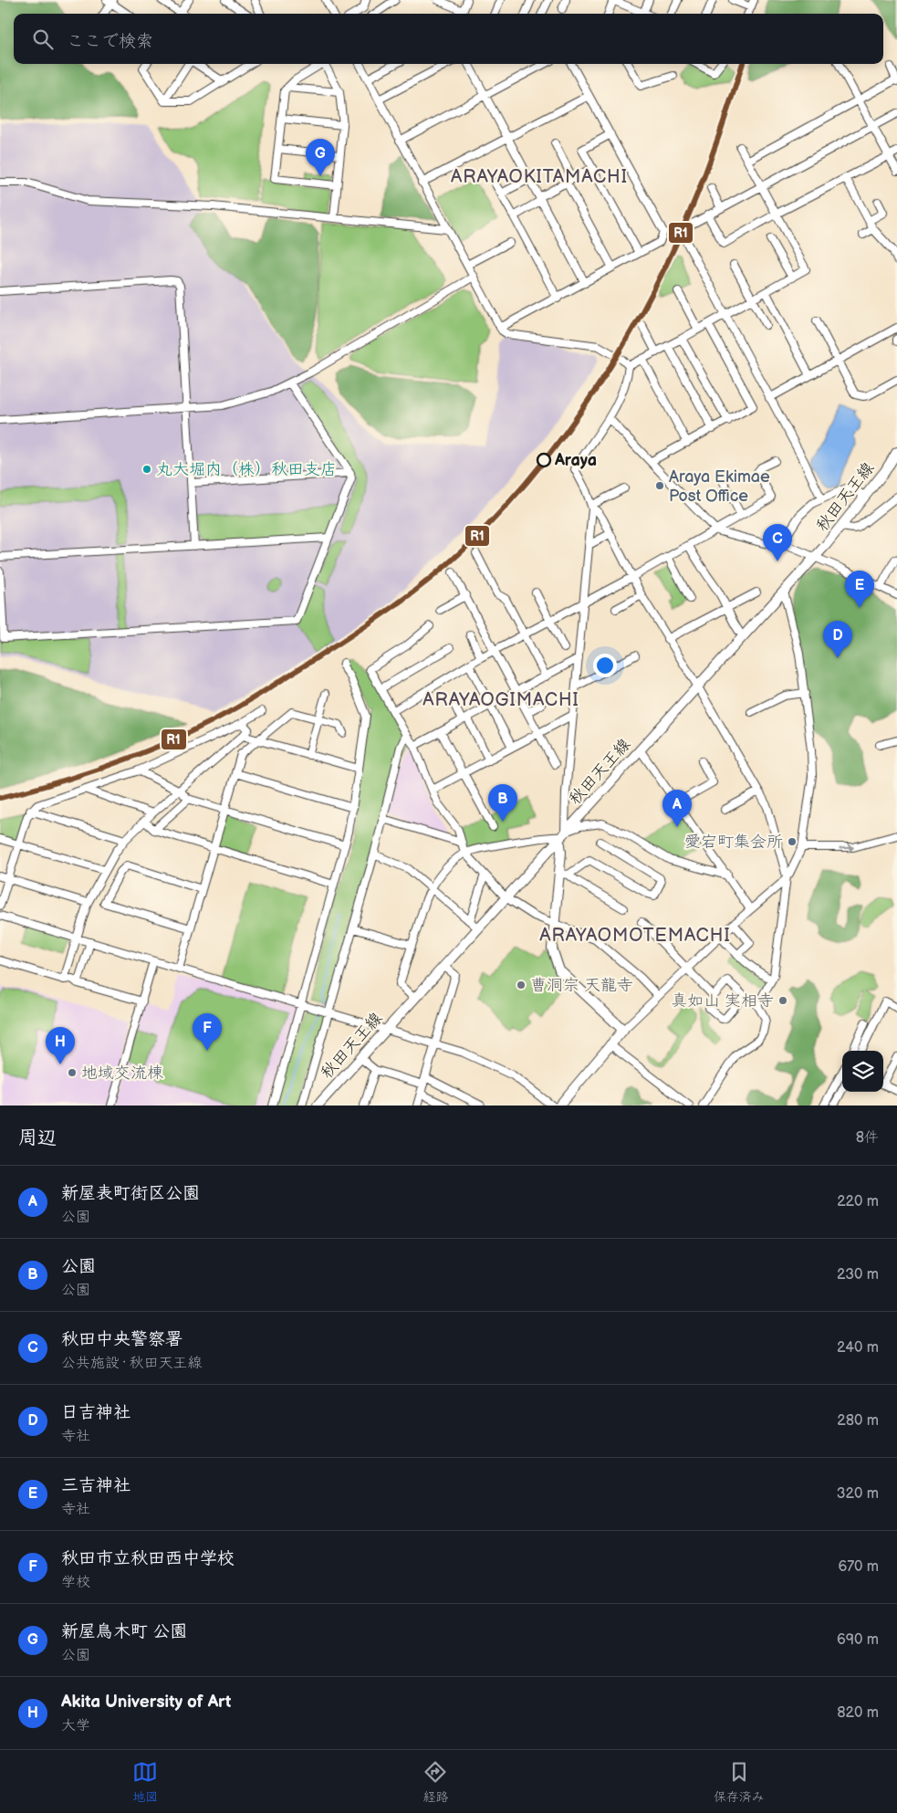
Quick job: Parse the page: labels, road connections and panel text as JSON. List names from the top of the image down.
{
  "streets": {
    "main road": ["秋田天王線"]
  },
  "districts": ["ARAYAOKITAMACHI", "ARAYAOGIMACHI", "ARAYAOMOTEMACHI"],
  "places": [
    "Araya",
    "丸大堀内（株）秋田支店",
    "Araya Ekimae Post Office",
    "愛宕町集会所",
    "曹洞宗 天龍寺",
    "真如山 実相寺",
    "地域交流棟"
  ],
  "lines": ["transit line R1"],
  "page": {
    "search": "ここで検索",
    "pins": [
      "G",
      "C",
      "E",
      "D",
      "B",
      "A",
      "F",
      "H"
    ],
    "heading": ["周辺", "8件"],
    "list": [
      {
        "mark": "A",
        "name": "新屋表町街区公園",
        "note": "公園",
        "value": "220 m"
      },
      {
        "mark": "B",
        "name": "公園",
        "note": "公園",
        "value": "230 m"
      },
      {
        "mark": "C",
        "name": "秋田中央警察署",
        "note": "公共施設 · 秋田天王線",
        "value": "240 m"
      },
      {
        "mark": "D",
        "name": "日吉神社",
        "note": "寺社",
        "value": "280 m"
      },
      {
        "mark": "E",
        "name": "三吉神社",
        "note": "寺社",
        "value": "320 m"
      },
      {
        "mark": "F",
        "name": "秋田市立秋田西中学校",
        "note": "学校",
        "value": "670 m"
      },
      {
        "mark": "G",
        "name": "新屋鳥木町 公園",
        "note": "公園",
        "value": "690 m"
      },
      {
        "mark": "H",
        "name": "Akita University of Art",
        "note": "大学",
        "value": "820 m"
      }
    ],
    "nav": ["地図", "経路", "保存済み"]
  }
}
